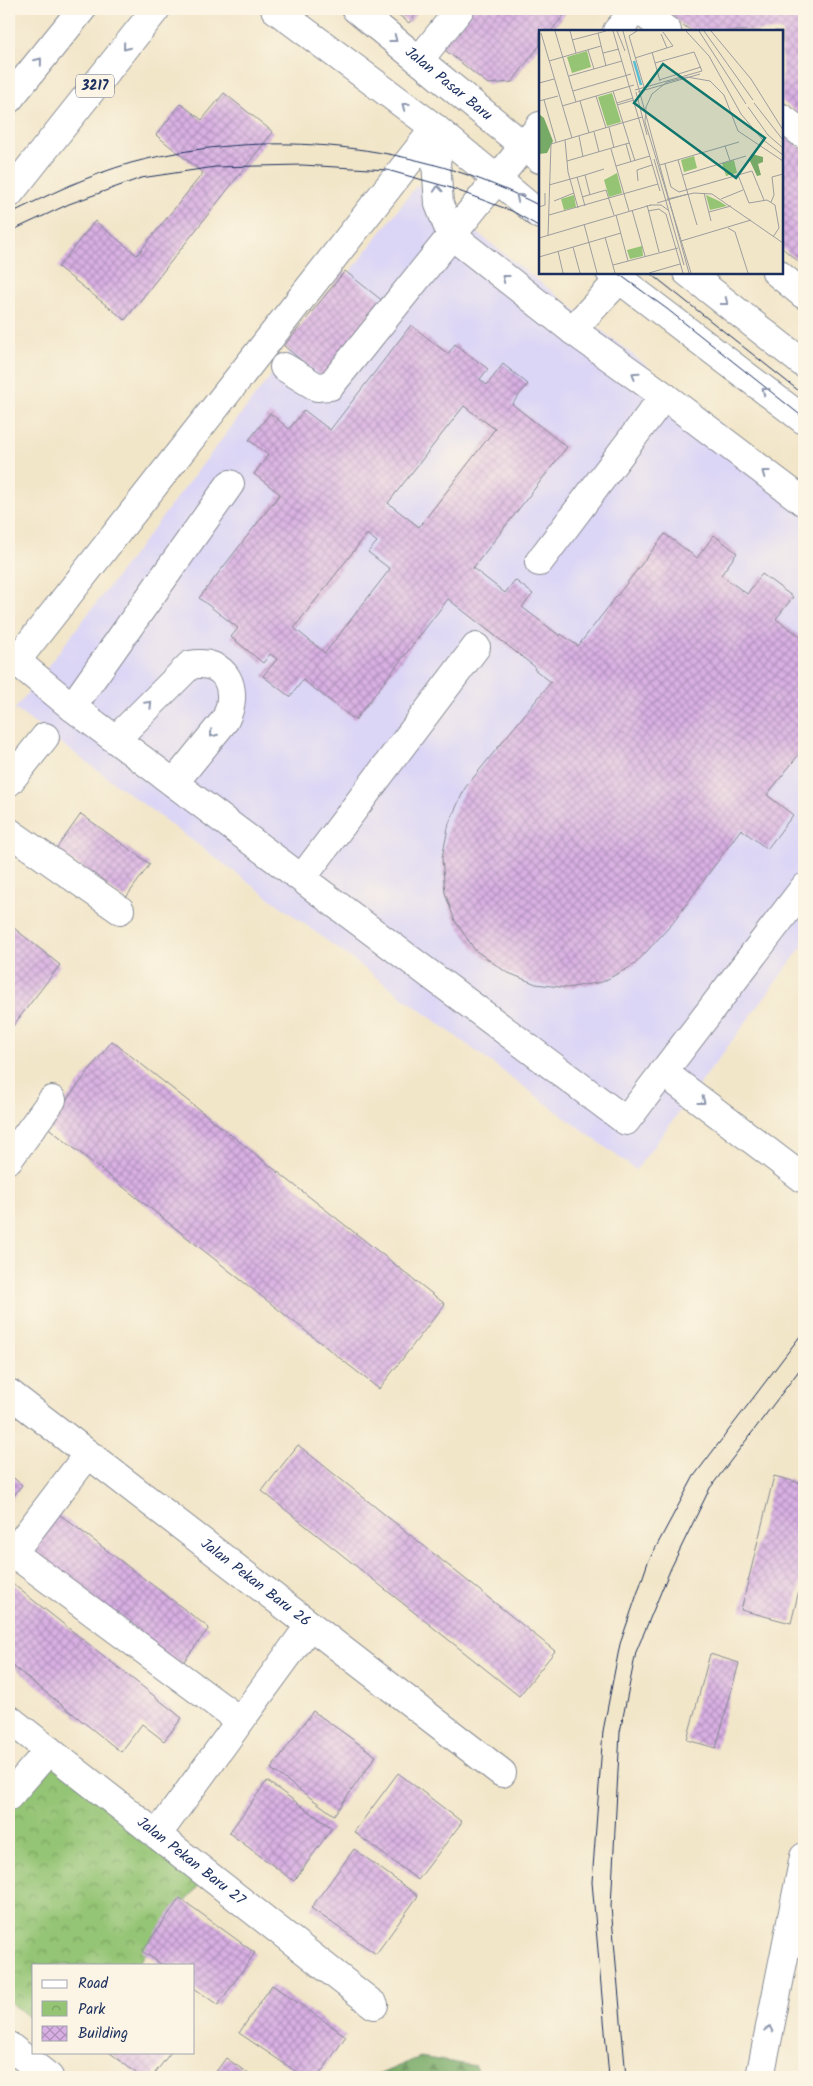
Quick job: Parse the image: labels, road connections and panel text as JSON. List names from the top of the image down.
{
  "streets": {
    "main road": [
      "Jalan Pasar Baru",
      "3217",
      "Jalan Pekan Baru 26",
      "Jalan Pekan Baru 27"
    ]
  },
  "legend": ["Road", "Park", "Building"]
}
